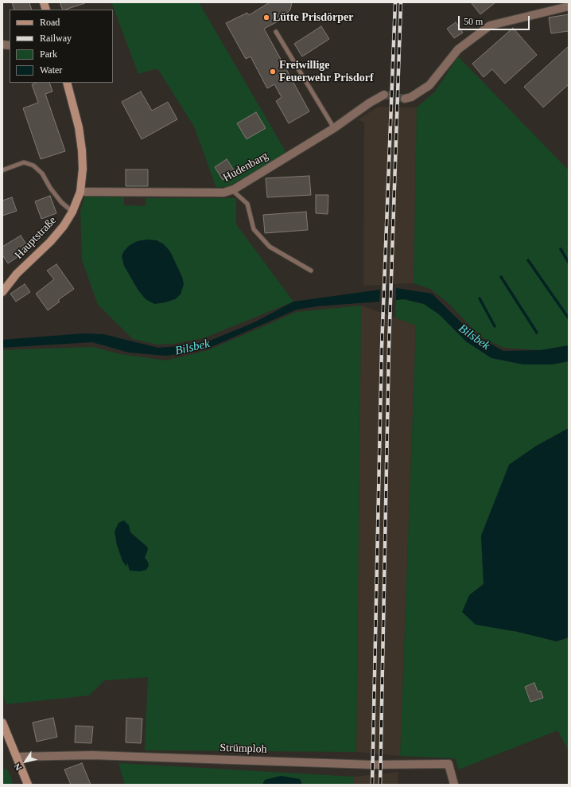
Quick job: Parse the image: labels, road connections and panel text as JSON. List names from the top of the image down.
{
  "streets": {
    "main road": ["Hauptstraße"],
    "street": ["Hudenbarg", "Strümploh"]
  },
  "crossings": [
    ["Hudenbarg", "Hauptstraße"]
  ],
  "water": ["Bilsbek"],
  "places": ["Lütte Prisdörper", "Freiwillige Feuerwehr Prisdorf"],
  "legend": [
    "Road",
    "Railway",
    "Park",
    "Water"
  ],
  "scale_bar": "50 m",
  "north": "bottom left"
}
